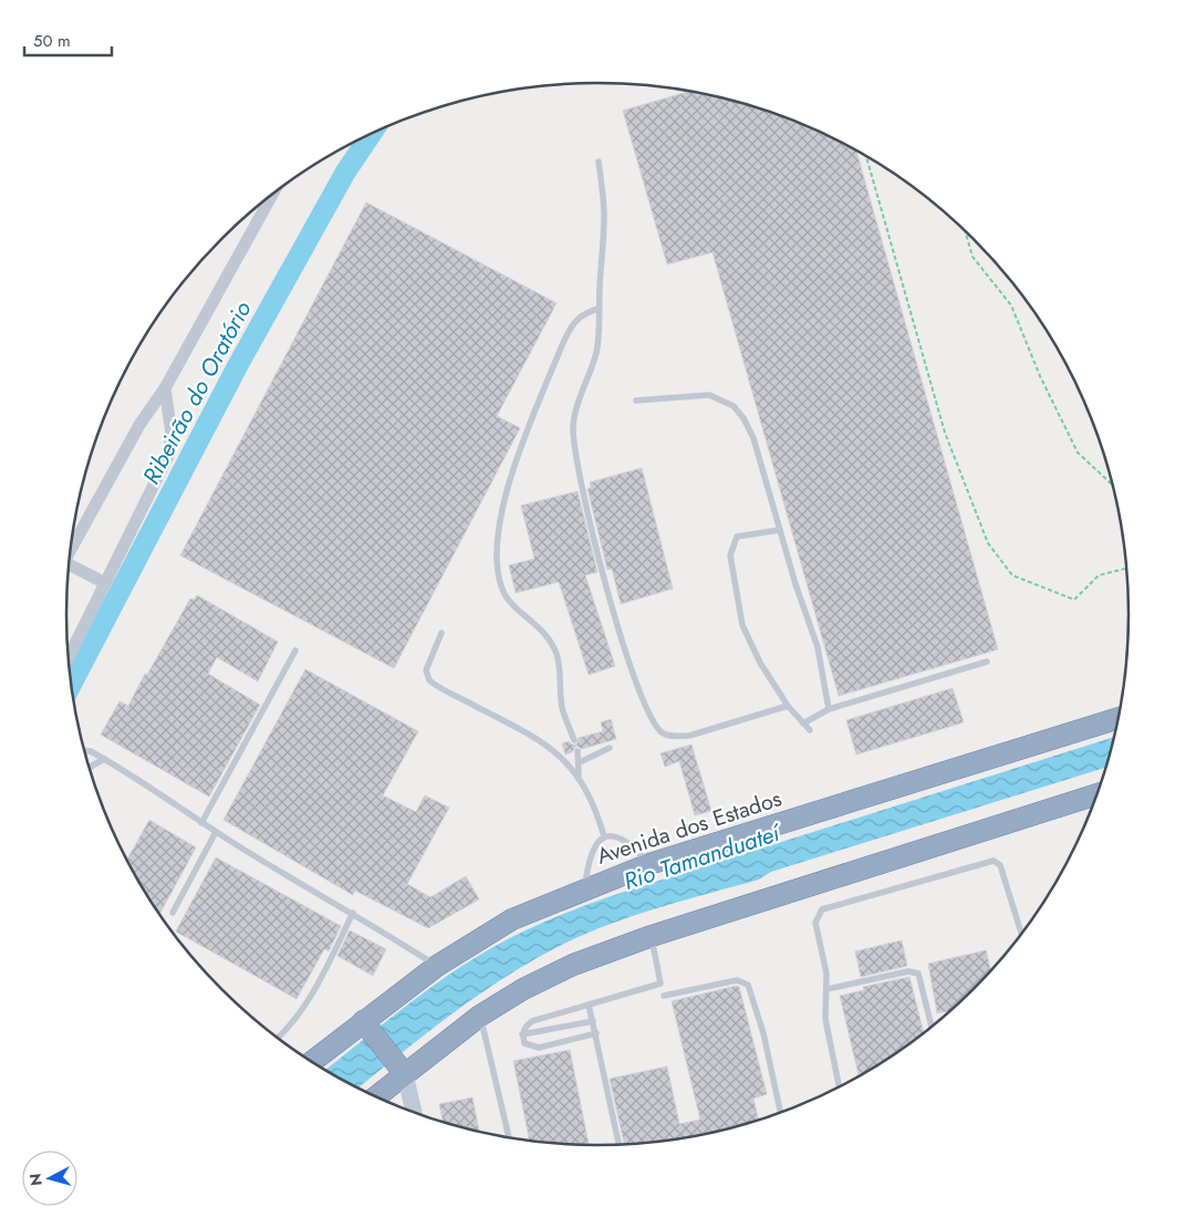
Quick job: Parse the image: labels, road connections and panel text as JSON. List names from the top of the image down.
{
  "streets": {
    "highway": ["Avenida dos Estados"]
  },
  "water": ["Ribeirão do Oratório", "Rio Tamanduateí"],
  "scale_bar": "50 m",
  "north": "left"
}
